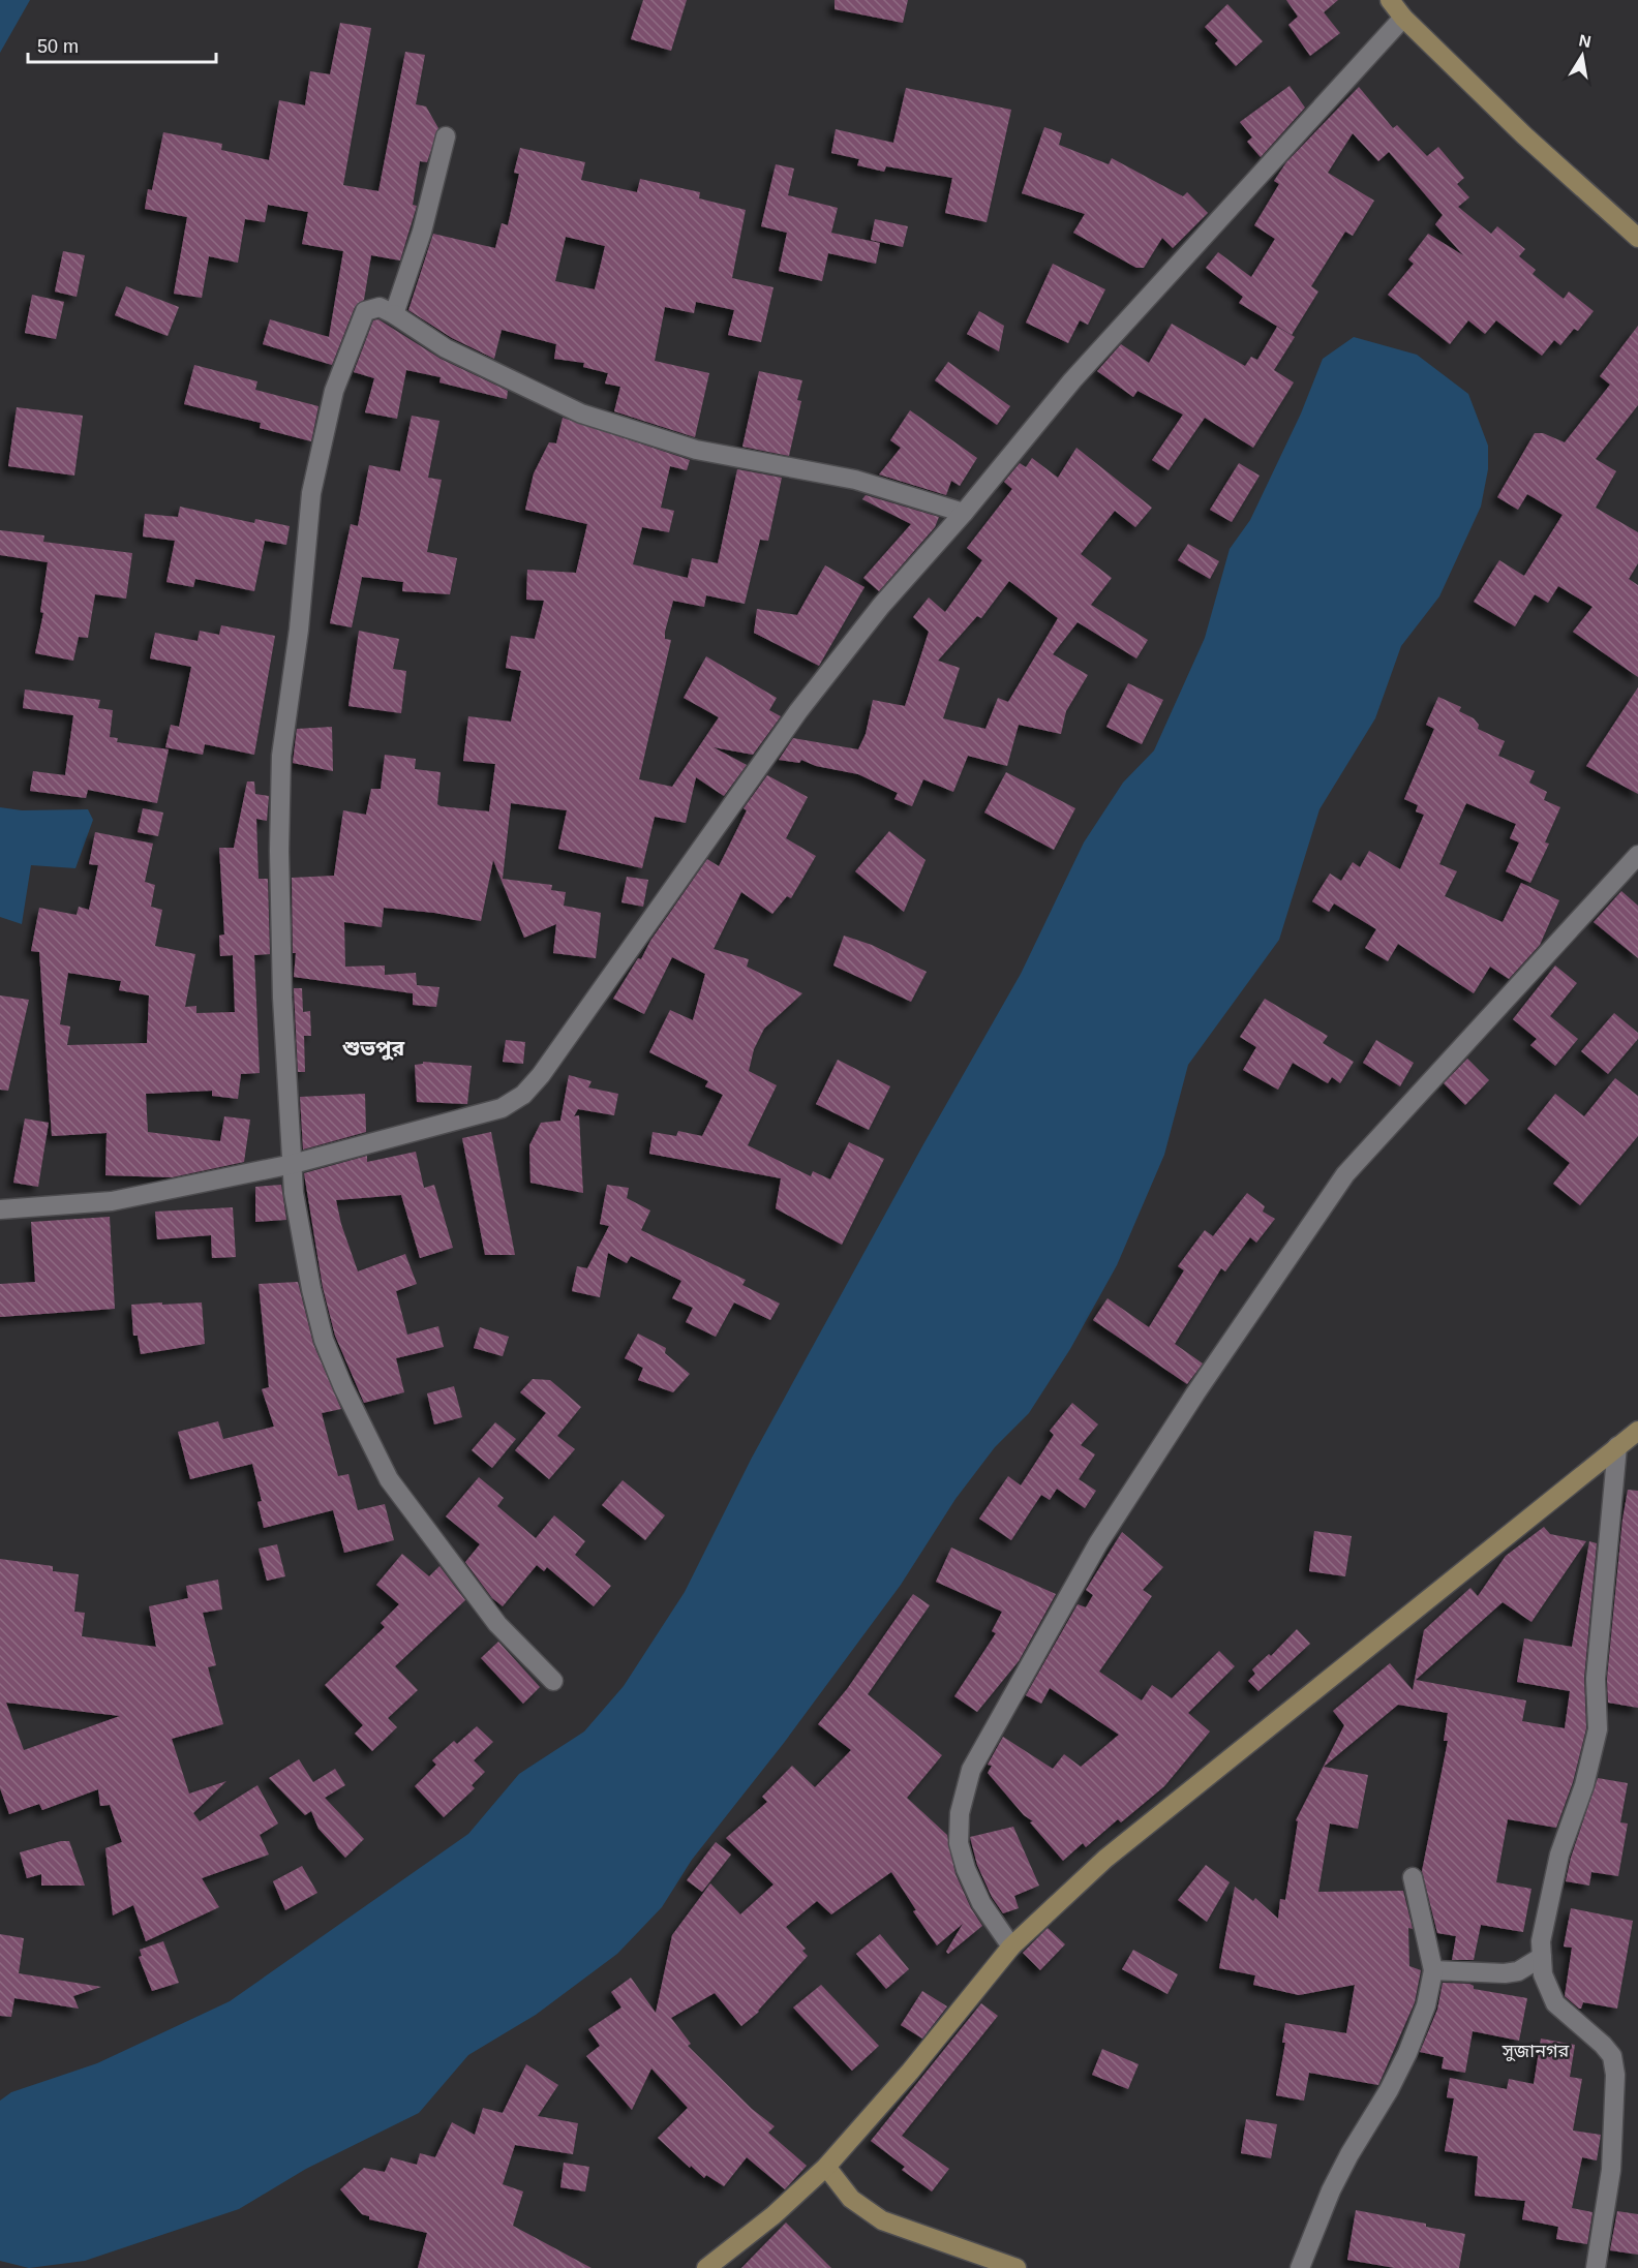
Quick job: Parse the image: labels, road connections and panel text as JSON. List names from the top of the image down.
{
  "districts": ["শুভপুর", "সুজানগর"],
  "scale_bar": "50 m",
  "north": "top"
}
